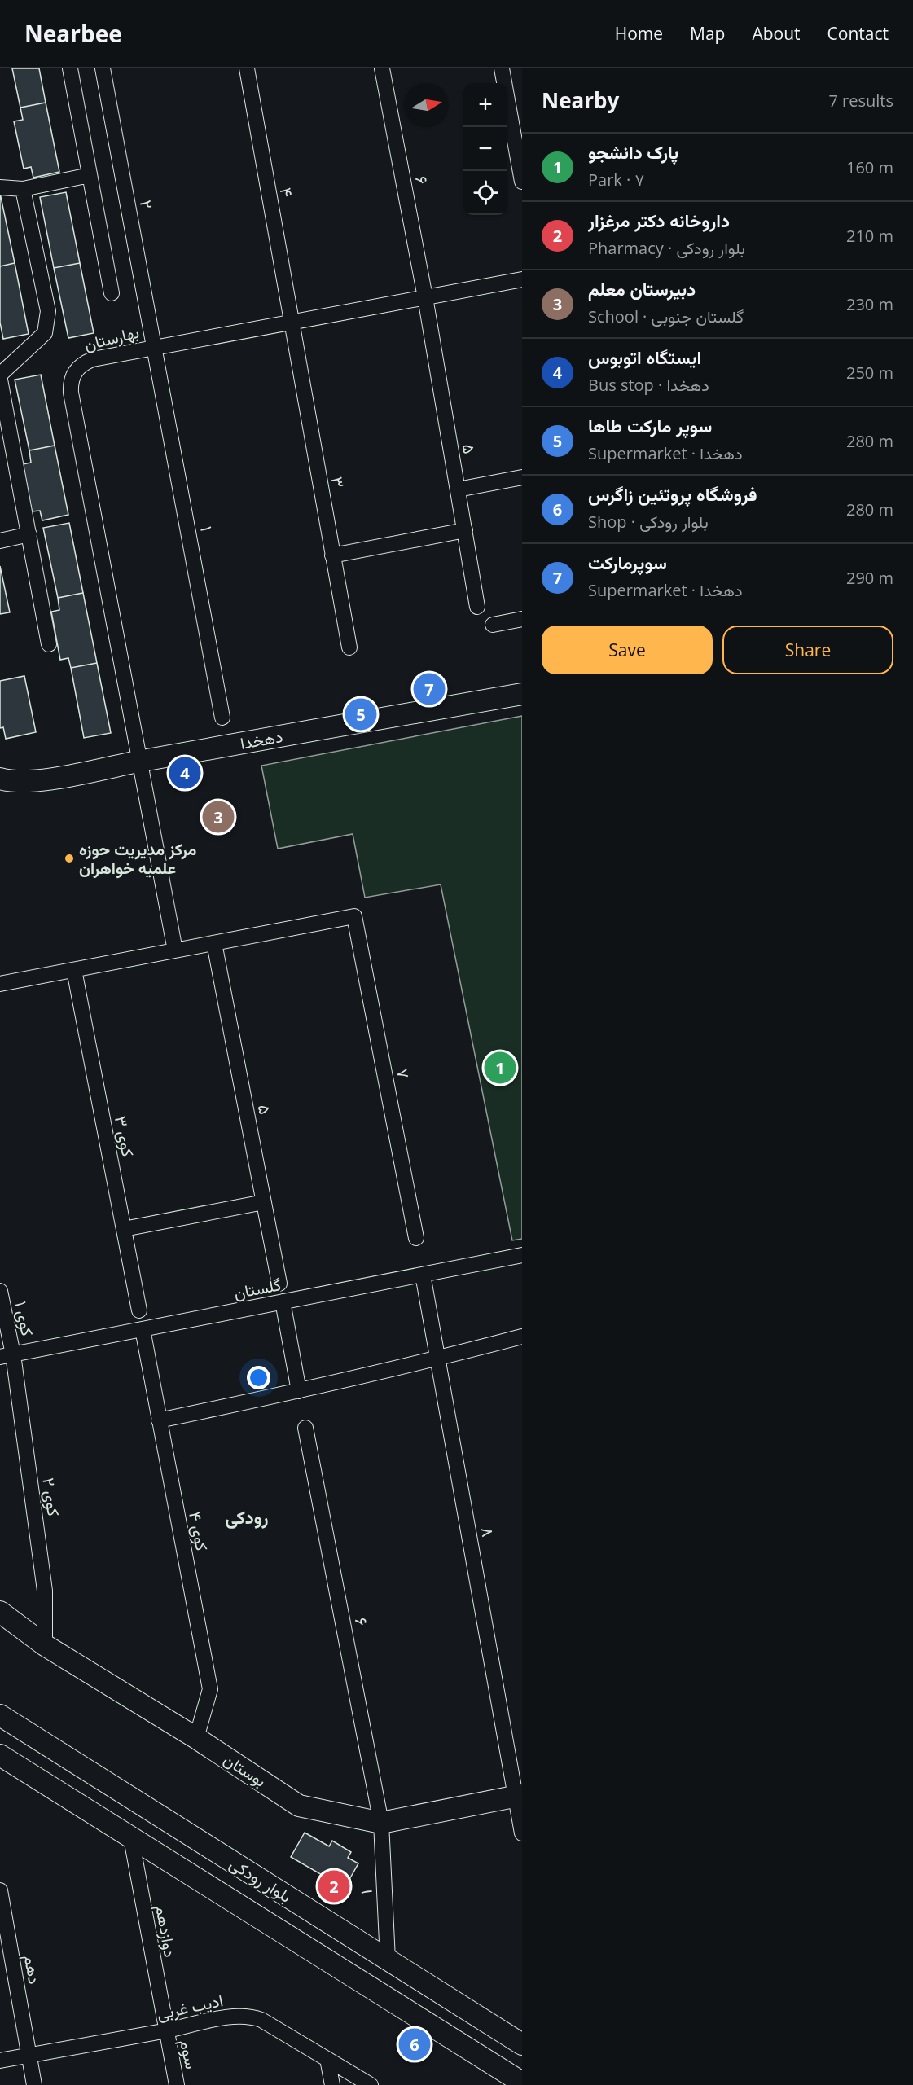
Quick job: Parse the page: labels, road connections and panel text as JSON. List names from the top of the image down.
{
  "streets": {
    "main road": ["دهخدا", "بوستان", "بلوار رودکی"],
    "street": [
      "۶",
      "۴",
      "۲",
      "بهارستان",
      "۵",
      "۳",
      "۱",
      "۷",
      "کوی ۳",
      "گلستان",
      "کوی ۱",
      "کوی ۲",
      "کوی ۴",
      "۸",
      "دوازدهم",
      "دهم",
      "ادیب غربی",
      "سوم"
    ]
  },
  "crossings": [
    ["۶", "بهارستان"],
    ["۶", "۵"],
    ["۶", "۱"],
    ["۶", "بوستان"],
    ["۴", "بهارستان"],
    ["۴", "۳"],
    ["۲", "بهارستان"],
    ["۲", "۱"],
    ["بهارستان", "۵"],
    ["بهارستان", "۳"],
    ["بهارستان", "۱"],
    ["بهارستان", "دهخدا"],
    ["۵", "۷"],
    ["۱", "بوستان"],
    ["۱", "بلوار رودکی"],
    ["گلستان", "کوی ۱"],
    ["گلستان", "کوی ۲"],
    ["گلستان", "کوی ۴"],
    ["گلستان", "۸"],
    ["کوی ۱", "کوی ۲"],
    ["کوی ۲", "بوستان"],
    ["کوی ۴", "بوستان"],
    ["۸", "بوستان"],
    ["بلوار رودکی", "دوازدهم"],
    ["دوازدهم", "ادیب غربی"],
    ["دوازدهم", "سوم"],
    ["دهم", "ادیب غربی"],
    ["ادیب غربی", "سوم"]
  ],
  "districts": ["رودکی"],
  "places": ["مرکز مدیریت حوزه علمیه خواهران"],
  "north": "right",
  "page": {
    "header": "Nearbee",
    "nav": [
      "Home",
      "Map",
      "About",
      "Contact"
    ],
    "heading": ["Nearby", "7 results"],
    "map_buttons": ["+", "−"],
    "list": [
      {
        "mark": "1",
        "name": "پارک دانشجو",
        "note": "Park · ۷",
        "value": "160 m"
      },
      {
        "mark": "2",
        "name": "داروخانه دکتر مرغزار",
        "note": "Pharmacy · بلوار رودکی",
        "value": "210 m"
      },
      {
        "mark": "3",
        "name": "دبیرستان معلم",
        "note": "School · گلستان جنوبی",
        "value": "230 m"
      },
      {
        "mark": "4",
        "name": "ایستگاه اتوبوس",
        "note": "Bus stop · دهخدا",
        "value": "250 m"
      },
      {
        "mark": "5",
        "name": "سوپر مارکت طاها",
        "note": "Supermarket · دهخدا",
        "value": "280 m"
      },
      {
        "mark": "6",
        "name": "فروشگاه پروتئین زاگرس",
        "note": "Shop · بلوار رودکی",
        "value": "280 m"
      },
      {
        "mark": "7",
        "name": "سوپرمارکت",
        "note": "Supermarket · دهخدا",
        "value": "290 m"
      }
    ],
    "buttons": ["Save", "Share"],
    "pins": [
      "7",
      "5",
      "4",
      "3",
      "1",
      "2",
      "6"
    ]
  }
}
